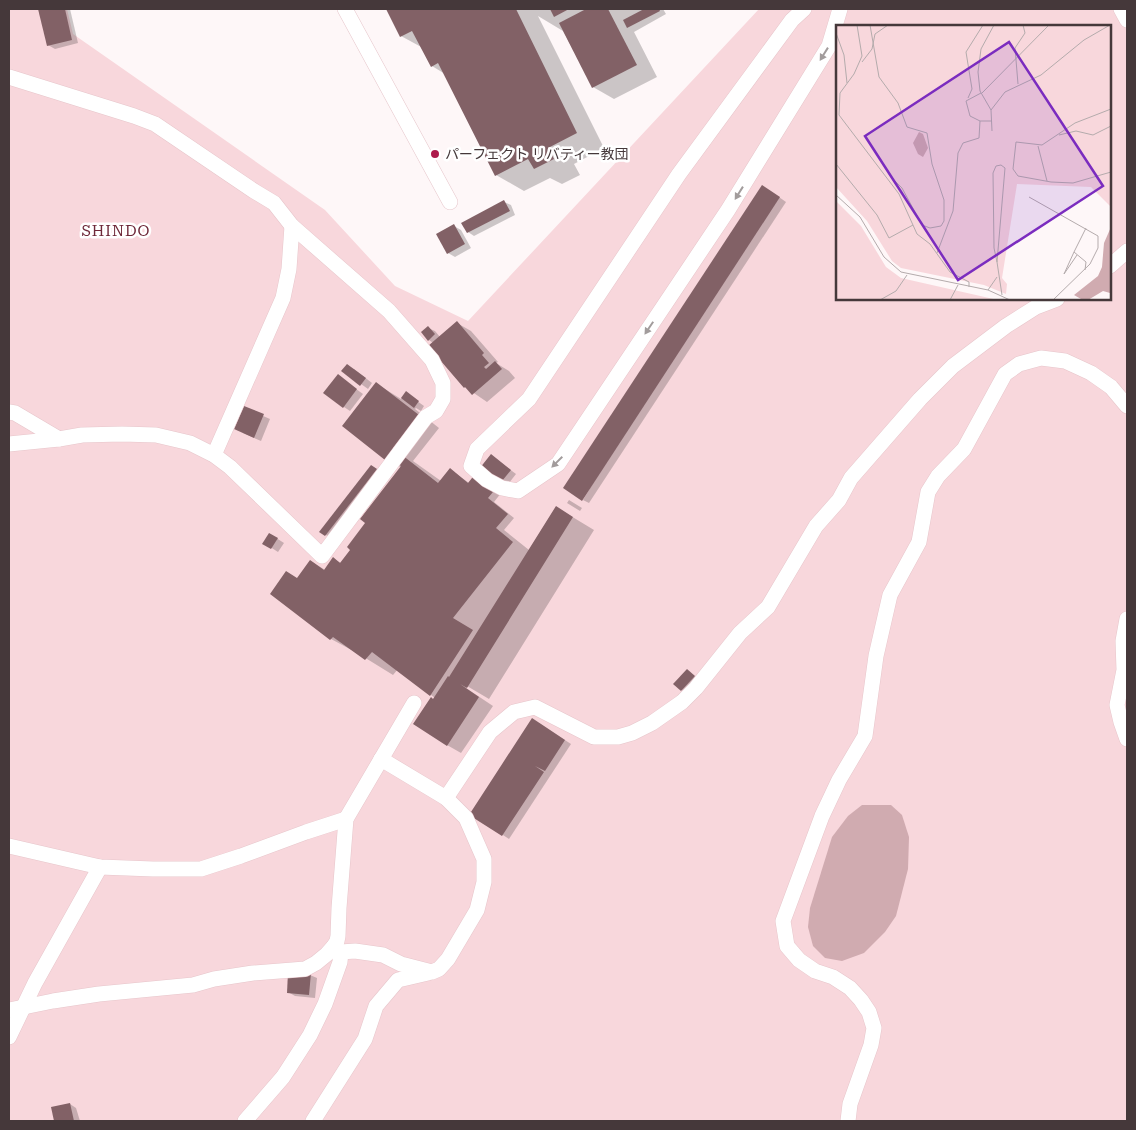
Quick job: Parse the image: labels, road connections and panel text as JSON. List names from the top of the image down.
{
  "districts": ["SHINDO"],
  "places": ["パーフェクト リバティー教団"]
}
